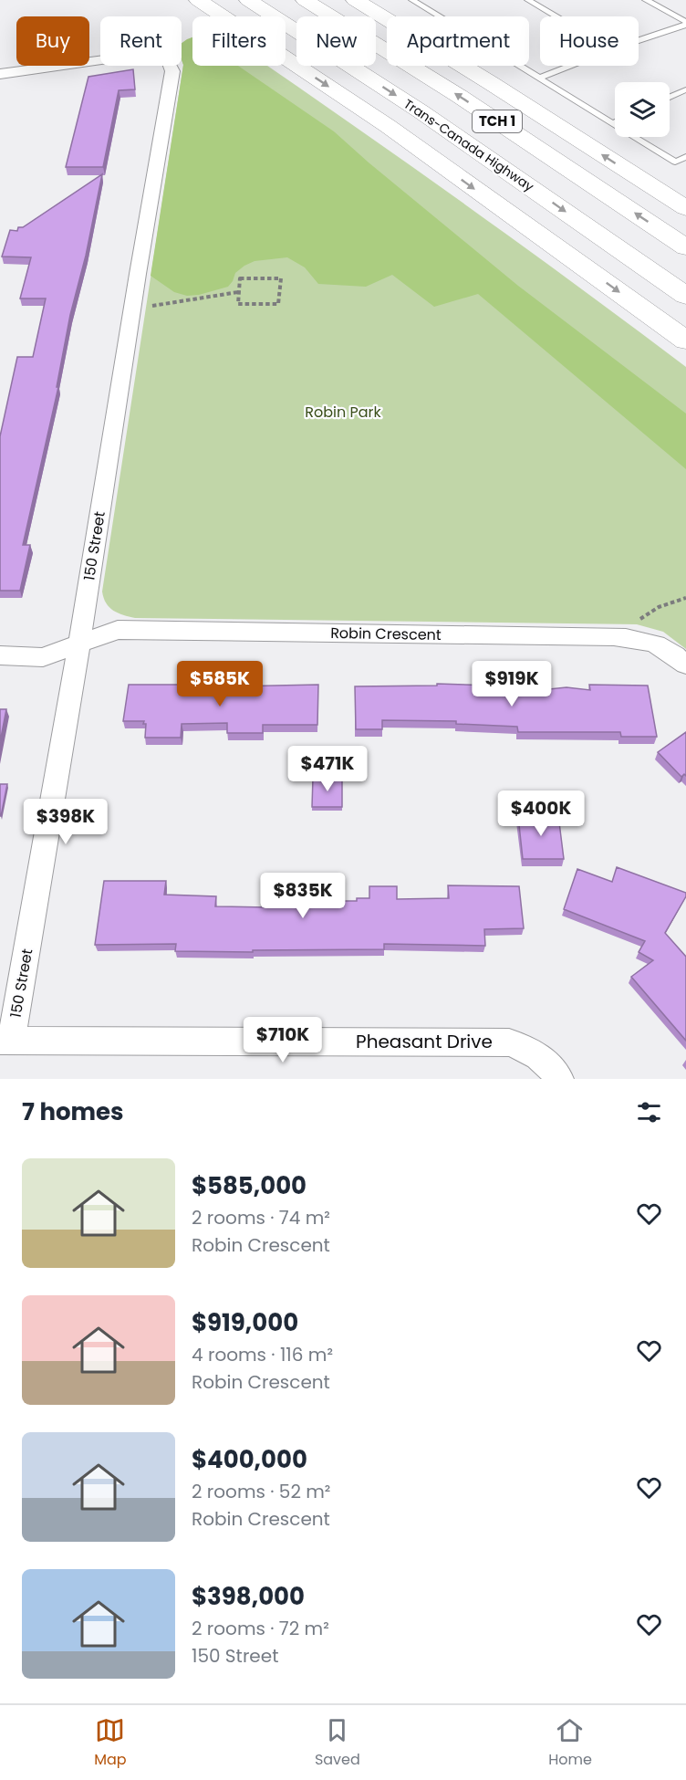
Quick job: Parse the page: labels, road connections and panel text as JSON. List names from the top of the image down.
{
  "streets": {
    "highway": ["TCH 1", "Trans-Canada Highway"],
    "street": ["150 Street", "Robin Crescent", "Pheasant Drive"]
  },
  "crossings": [
    ["150 Street", "Robin Crescent"],
    ["150 Street", "Pheasant Drive"]
  ],
  "parks": ["Robin Park"],
  "page": {
    "chip": [
      "Buy",
      "Rent",
      "Filters",
      "New",
      "Apartment",
      "House"
    ],
    "price": [
      "$585K",
      "$919K",
      "$471K",
      "$400K",
      "$398K",
      "$835K",
      "$710K"
    ],
    "heading": "7 homes",
    "list": [
      {
        "name": "$585,000",
        "note": "2 rooms · 74 m² · Robin Crescent"
      },
      {
        "name": "$919,000",
        "note": "4 rooms · 116 m² · Robin Crescent"
      },
      {
        "name": "$400,000",
        "note": "2 rooms · 52 m² · Robin Crescent"
      },
      {
        "name": "$398,000",
        "note": "2 rooms · 72 m² · 150 Street"
      }
    ],
    "tabs": ["Map", "Saved", "Home"]
  }
}
